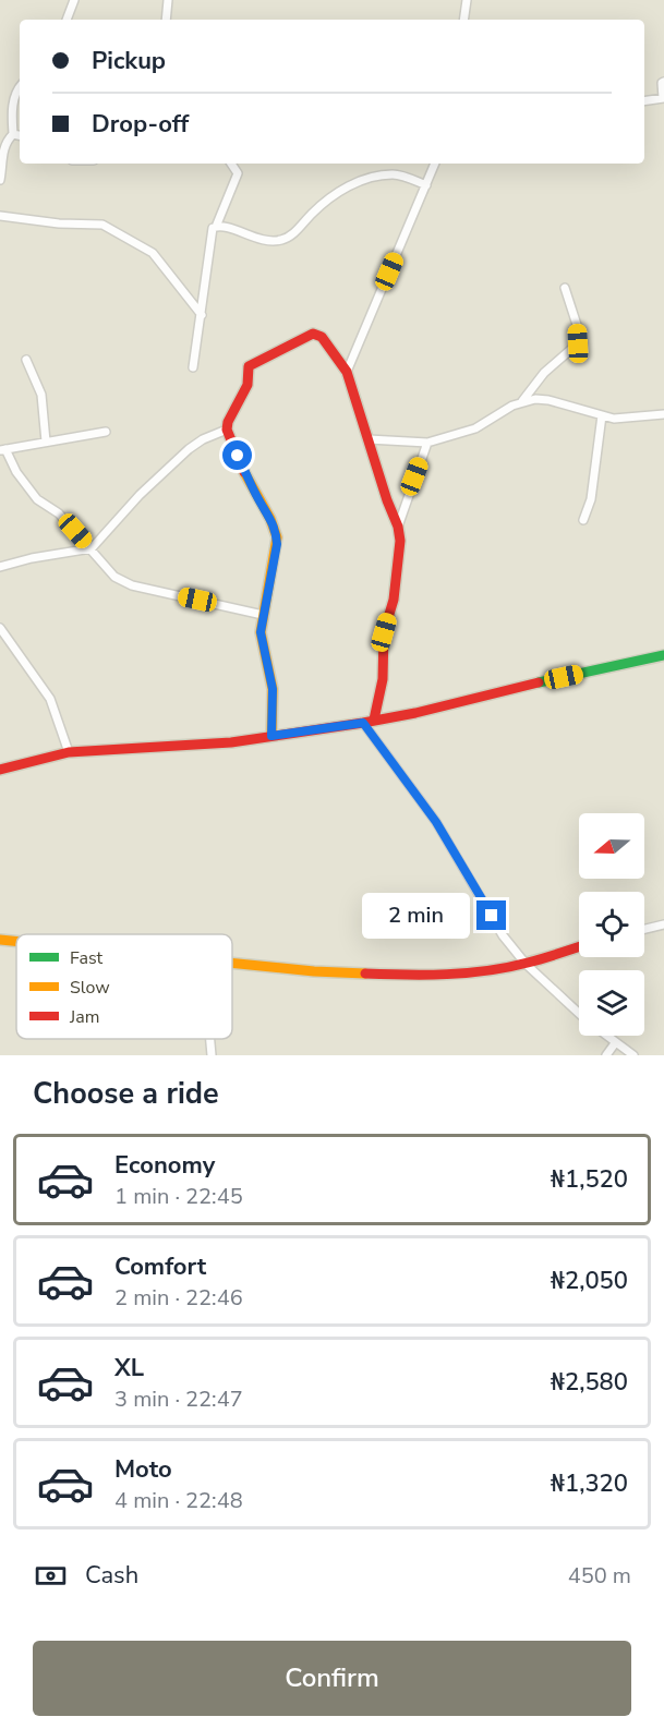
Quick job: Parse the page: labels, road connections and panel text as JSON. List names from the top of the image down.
{
  "legend": ["Fast", "Slow", "Jam"],
  "north": "left",
  "page": {
    "banner": ["Pickup", "Drop-off"],
    "bubble": "2 min",
    "heading": "Choose a ride",
    "list": [
      {
        "name": "Economy",
        "note": "1 min · 22:45",
        "value": "₦1,520"
      },
      {
        "name": "Comfort",
        "note": "2 min · 22:46",
        "value": "₦2,050"
      },
      {
        "name": "XL",
        "note": "3 min · 22:47",
        "value": "₦2,580"
      },
      {
        "name": "Moto",
        "note": "4 min · 22:48",
        "value": "₦1,320"
      }
    ],
    "pay": ["Cash", "450 m"],
    "buttons": "Confirm"
  }
}
